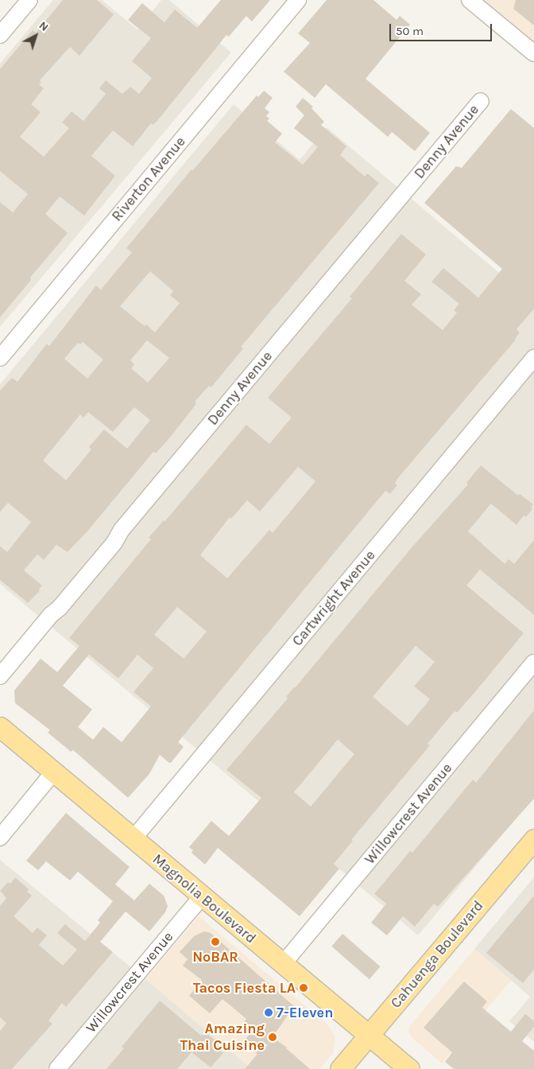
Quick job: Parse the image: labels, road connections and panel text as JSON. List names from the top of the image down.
{
  "streets": {
    "main road": ["Magnolia Boulevard", "Cahuenga Boulevard"],
    "street": [
      "Denny Avenue",
      "Riverton Avenue",
      "Cartwright Avenue",
      "Willowcrest Avenue"
    ]
  },
  "crossings": [
    ["Cartwright Avenue", "Magnolia Boulevard"],
    ["Willowcrest Avenue", "Magnolia Boulevard"],
    ["Magnolia Boulevard", "Cahuenga Boulevard"]
  ],
  "places": [
    "NoBAR",
    "Tacos Fiesta LA",
    "7-Eleven",
    "Amazing Thai Cuisine"
  ],
  "scale_bar": "50 m",
  "north": "top right"
}
